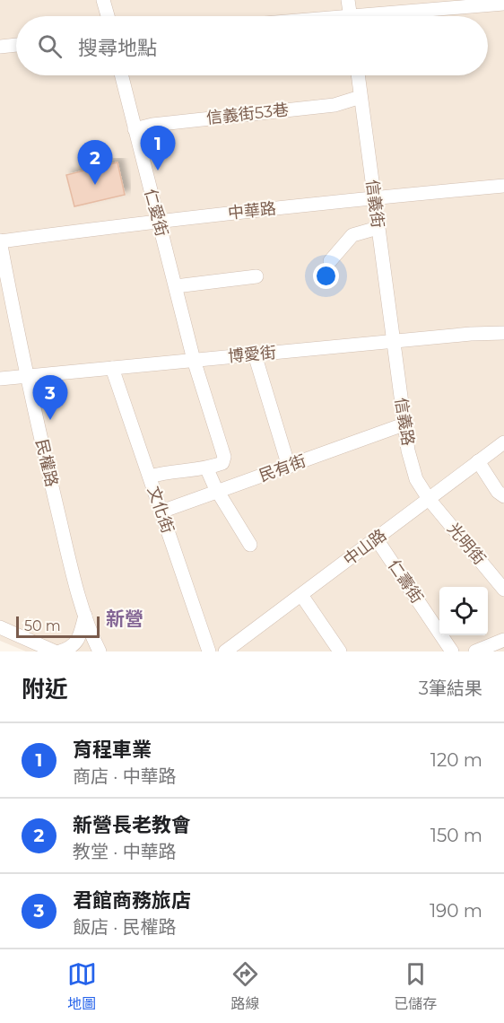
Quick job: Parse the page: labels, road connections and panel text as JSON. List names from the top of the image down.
{
  "streets": {
    "street": [
      "信義街53巷",
      "信義街",
      "中華路",
      "仁愛街",
      "博愛街",
      "信義路",
      "民權路",
      "民有街",
      "文化街",
      "光明街",
      "中山路",
      "仁壽街"
    ]
  },
  "crossings": [
    ["信義街53巷", "信義街"],
    ["信義街53巷", "仁愛街"],
    ["信義街", "中華路"],
    ["信義街", "博愛街"],
    ["信義街", "信義路"],
    ["中華路", "仁愛街"],
    ["中華路", "民權路"],
    ["仁愛街", "博愛街"],
    ["博愛街", "信義路"],
    ["博愛街", "民權路"],
    ["博愛街", "文化街"],
    ["信義路", "民有街"],
    ["信義路", "光明街"],
    ["信義路", "中山路"],
    ["民有街", "文化街"],
    ["光明街", "中山路"],
    ["中山路", "仁壽街"]
  ],
  "districts": ["新營"],
  "scale_bar": "50 m",
  "page": {
    "search": "搜尋地點",
    "pins": ["1", "2", "3"],
    "scale": "50 m",
    "heading": ["附近", "3筆結果"],
    "list": [
      {
        "mark": "1",
        "name": "育程車業",
        "note": "商店 · 中華路",
        "value": "120 m"
      },
      {
        "mark": "2",
        "name": "新營長老教會",
        "note": "教堂 · 中華路",
        "value": "150 m"
      },
      {
        "mark": "3",
        "name": "君館商務旅店",
        "note": "飯店 · 民權路",
        "value": "190 m"
      }
    ],
    "nav": ["地圖", "路線", "已儲存"]
  }
}
